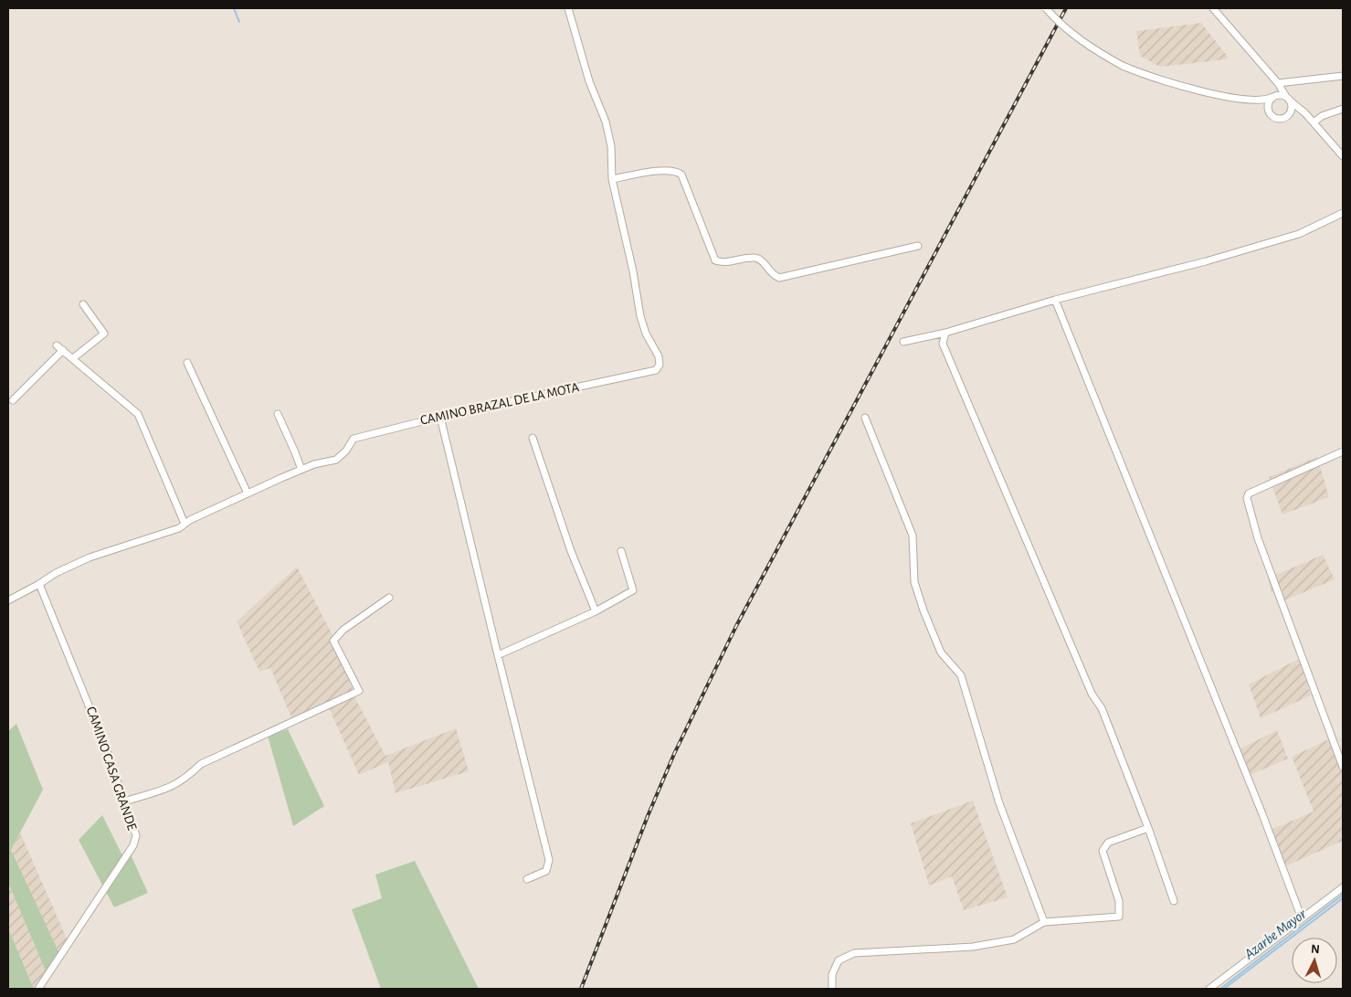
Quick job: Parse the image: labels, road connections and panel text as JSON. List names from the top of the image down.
{
  "streets": {
    "street": ["CAMINO BRAZAL DE LA MOTA", "CAMINO CASA GRANDE"]
  },
  "crossings": [
    ["CAMINO BRAZAL DE LA MOTA", "CAMINO CASA GRANDE"]
  ],
  "water": ["Azarbe Mayor"],
  "north": "top"
}
